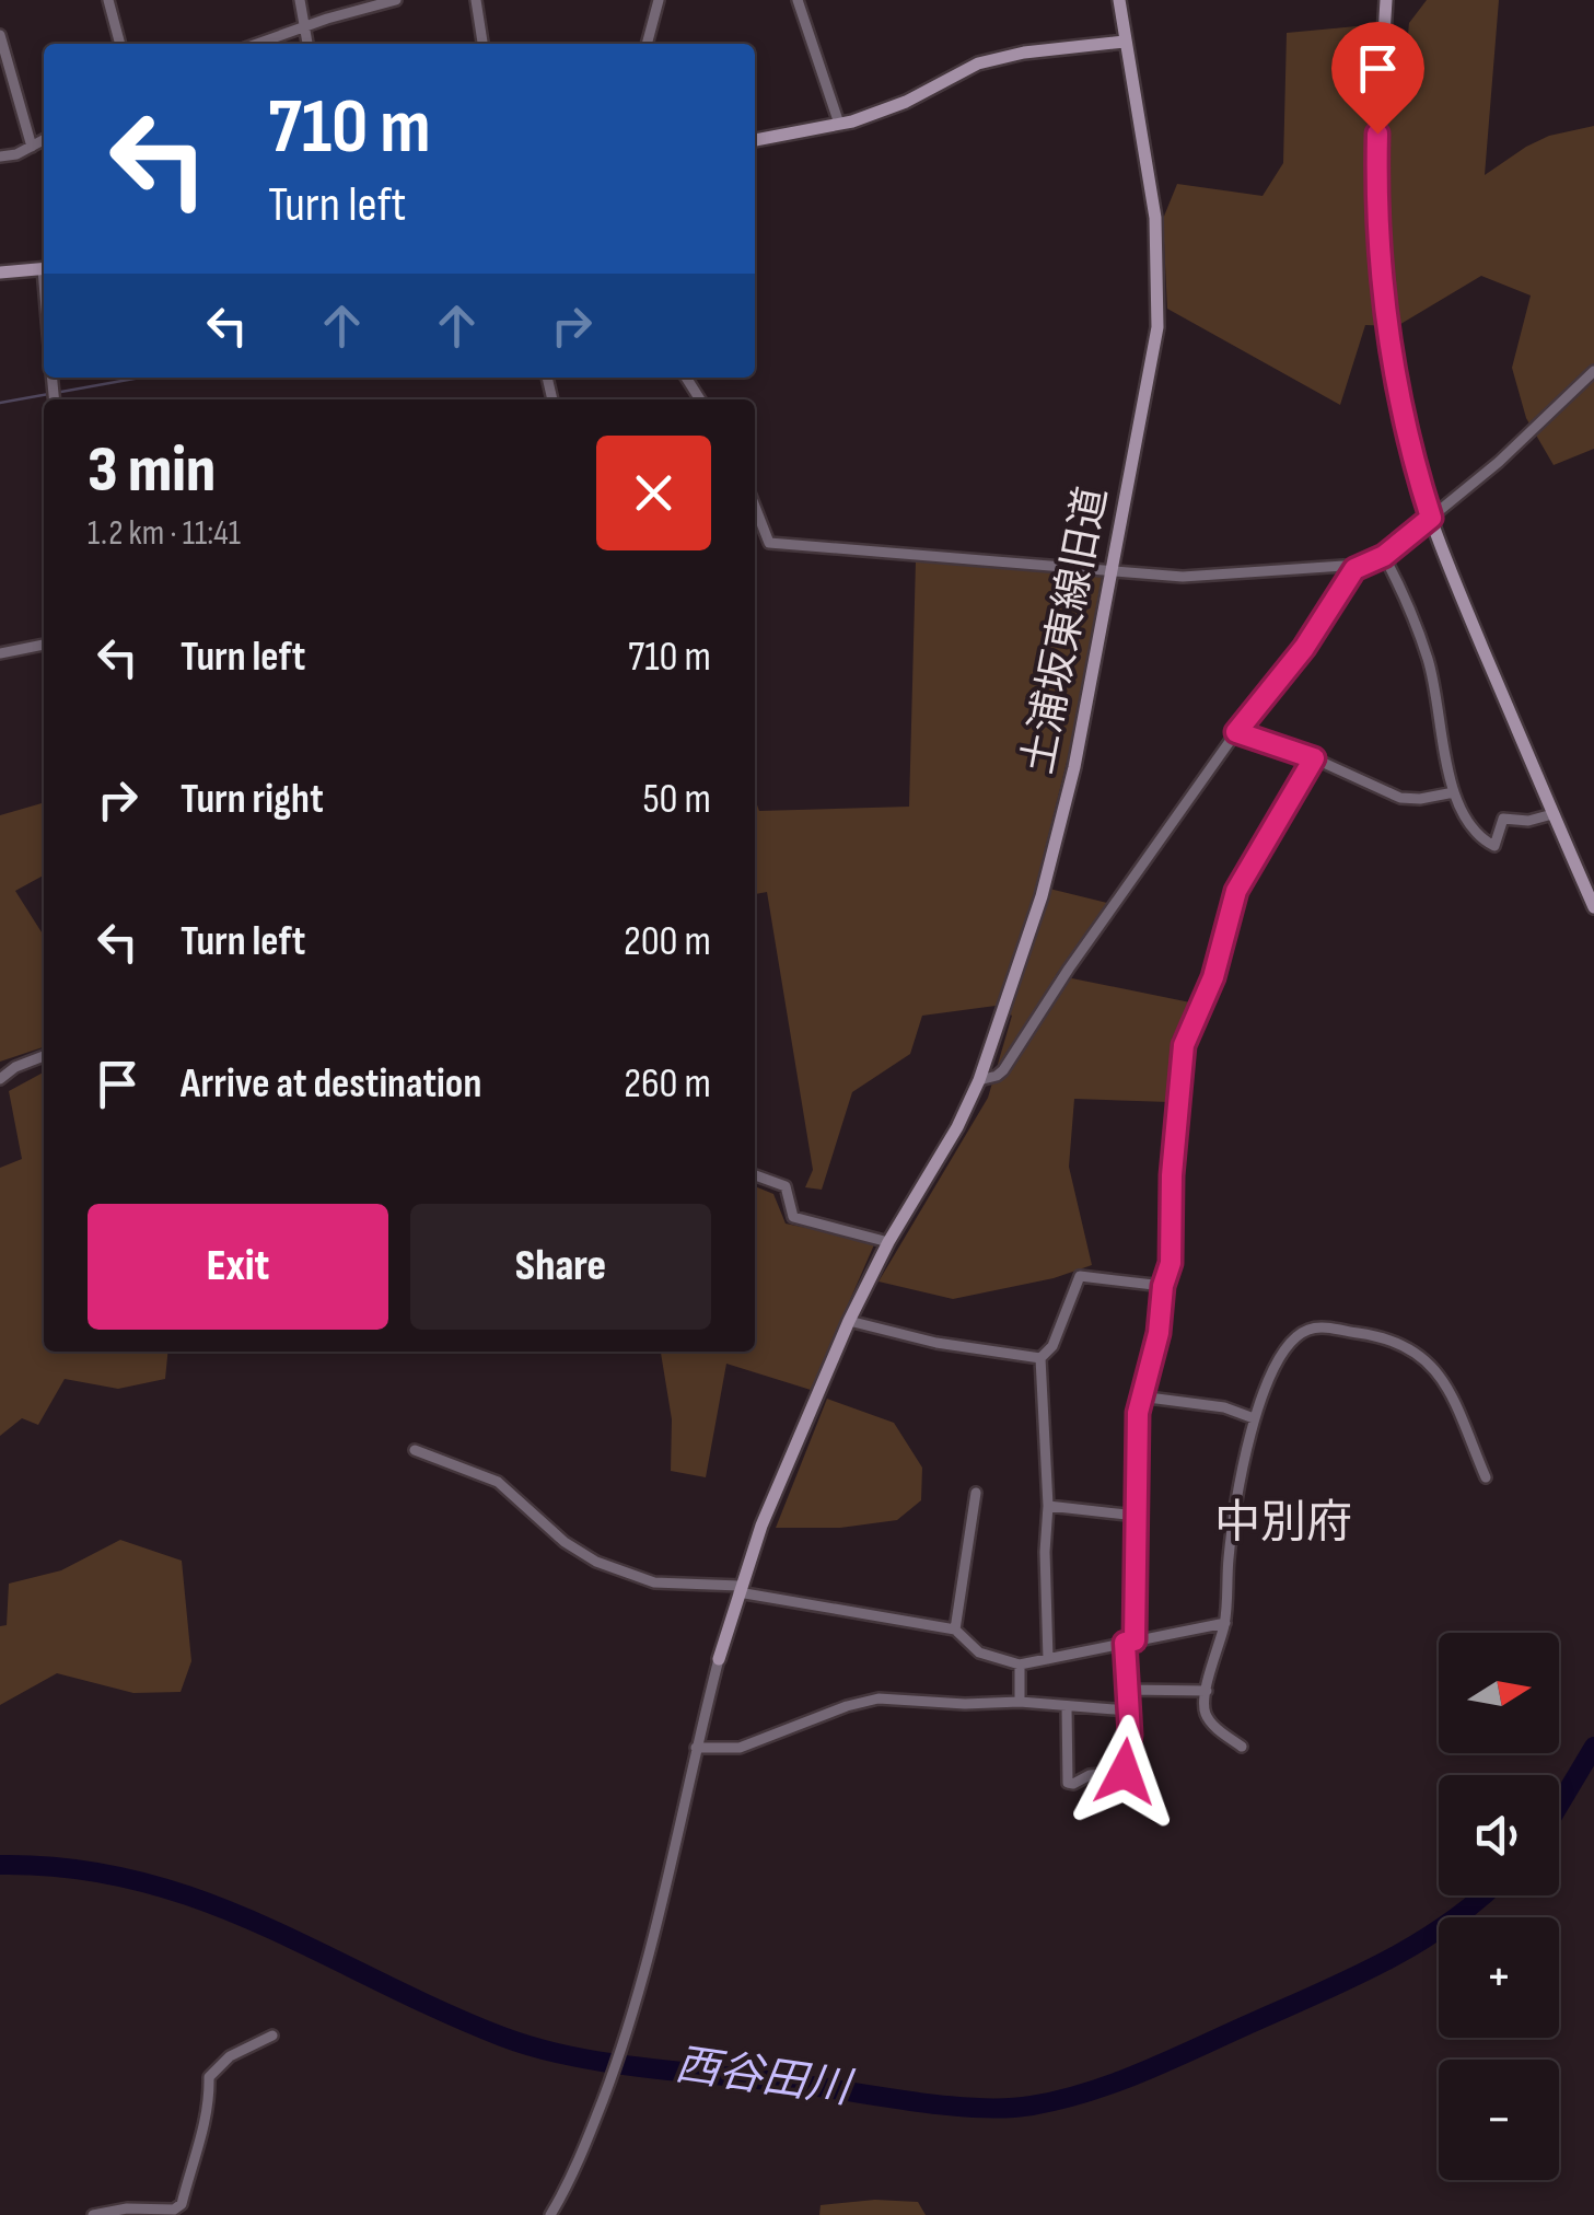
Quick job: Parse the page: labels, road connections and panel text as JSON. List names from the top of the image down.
{
  "streets": {
    "street": ["土浦坂東線旧道"]
  },
  "districts": ["中別府"],
  "water": ["西谷田川"],
  "north": "right",
  "page": {
    "turn": ["710 m", "Turn left"],
    "heading": ["3 min", "1.2 km · 11:41"],
    "list": [
      {
        "name": "Turn left",
        "value": "710 m"
      },
      {
        "name": "Turn right",
        "value": "50 m"
      },
      {
        "name": "Turn left",
        "value": "200 m"
      },
      {
        "name": "Arrive at destination",
        "value": "260 m"
      }
    ],
    "buttons": ["Exit", "Share"],
    "map_buttons": ["+", "−"]
  }
}
